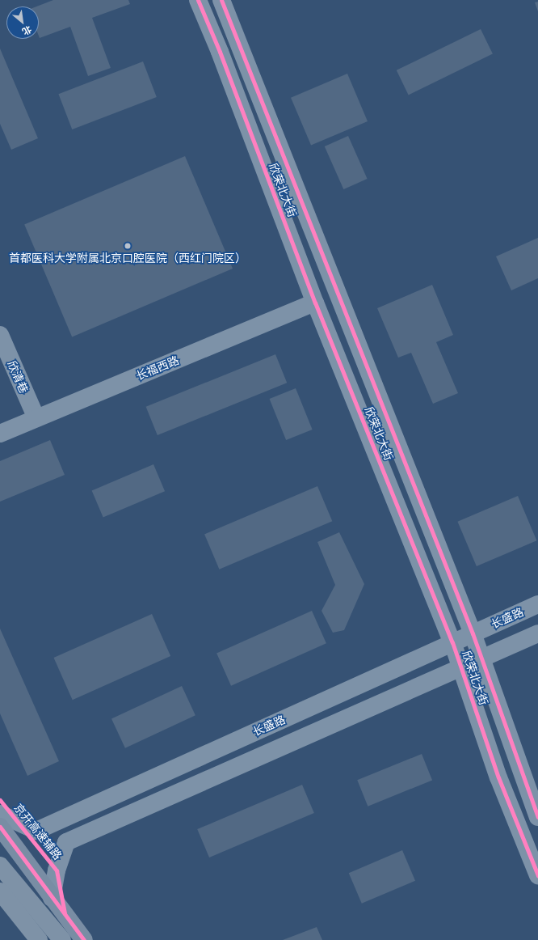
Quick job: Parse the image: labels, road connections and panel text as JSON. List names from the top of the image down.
{
  "streets": {
    "street": [
      "欣荣北大街",
      "长福西路",
      "欣清巷",
      "长盛路"
    ],
    "cycle path": ["京开高速辅路"]
  },
  "crossings": [
    ["欣荣北大街", "长福西路"],
    ["欣荣北大街", "长盛路"],
    ["长福西路", "欣清巷"]
  ],
  "places": ["首都医科大学附属北京口腔医院（西红门院区）"],
  "north": "bottom right"
}
